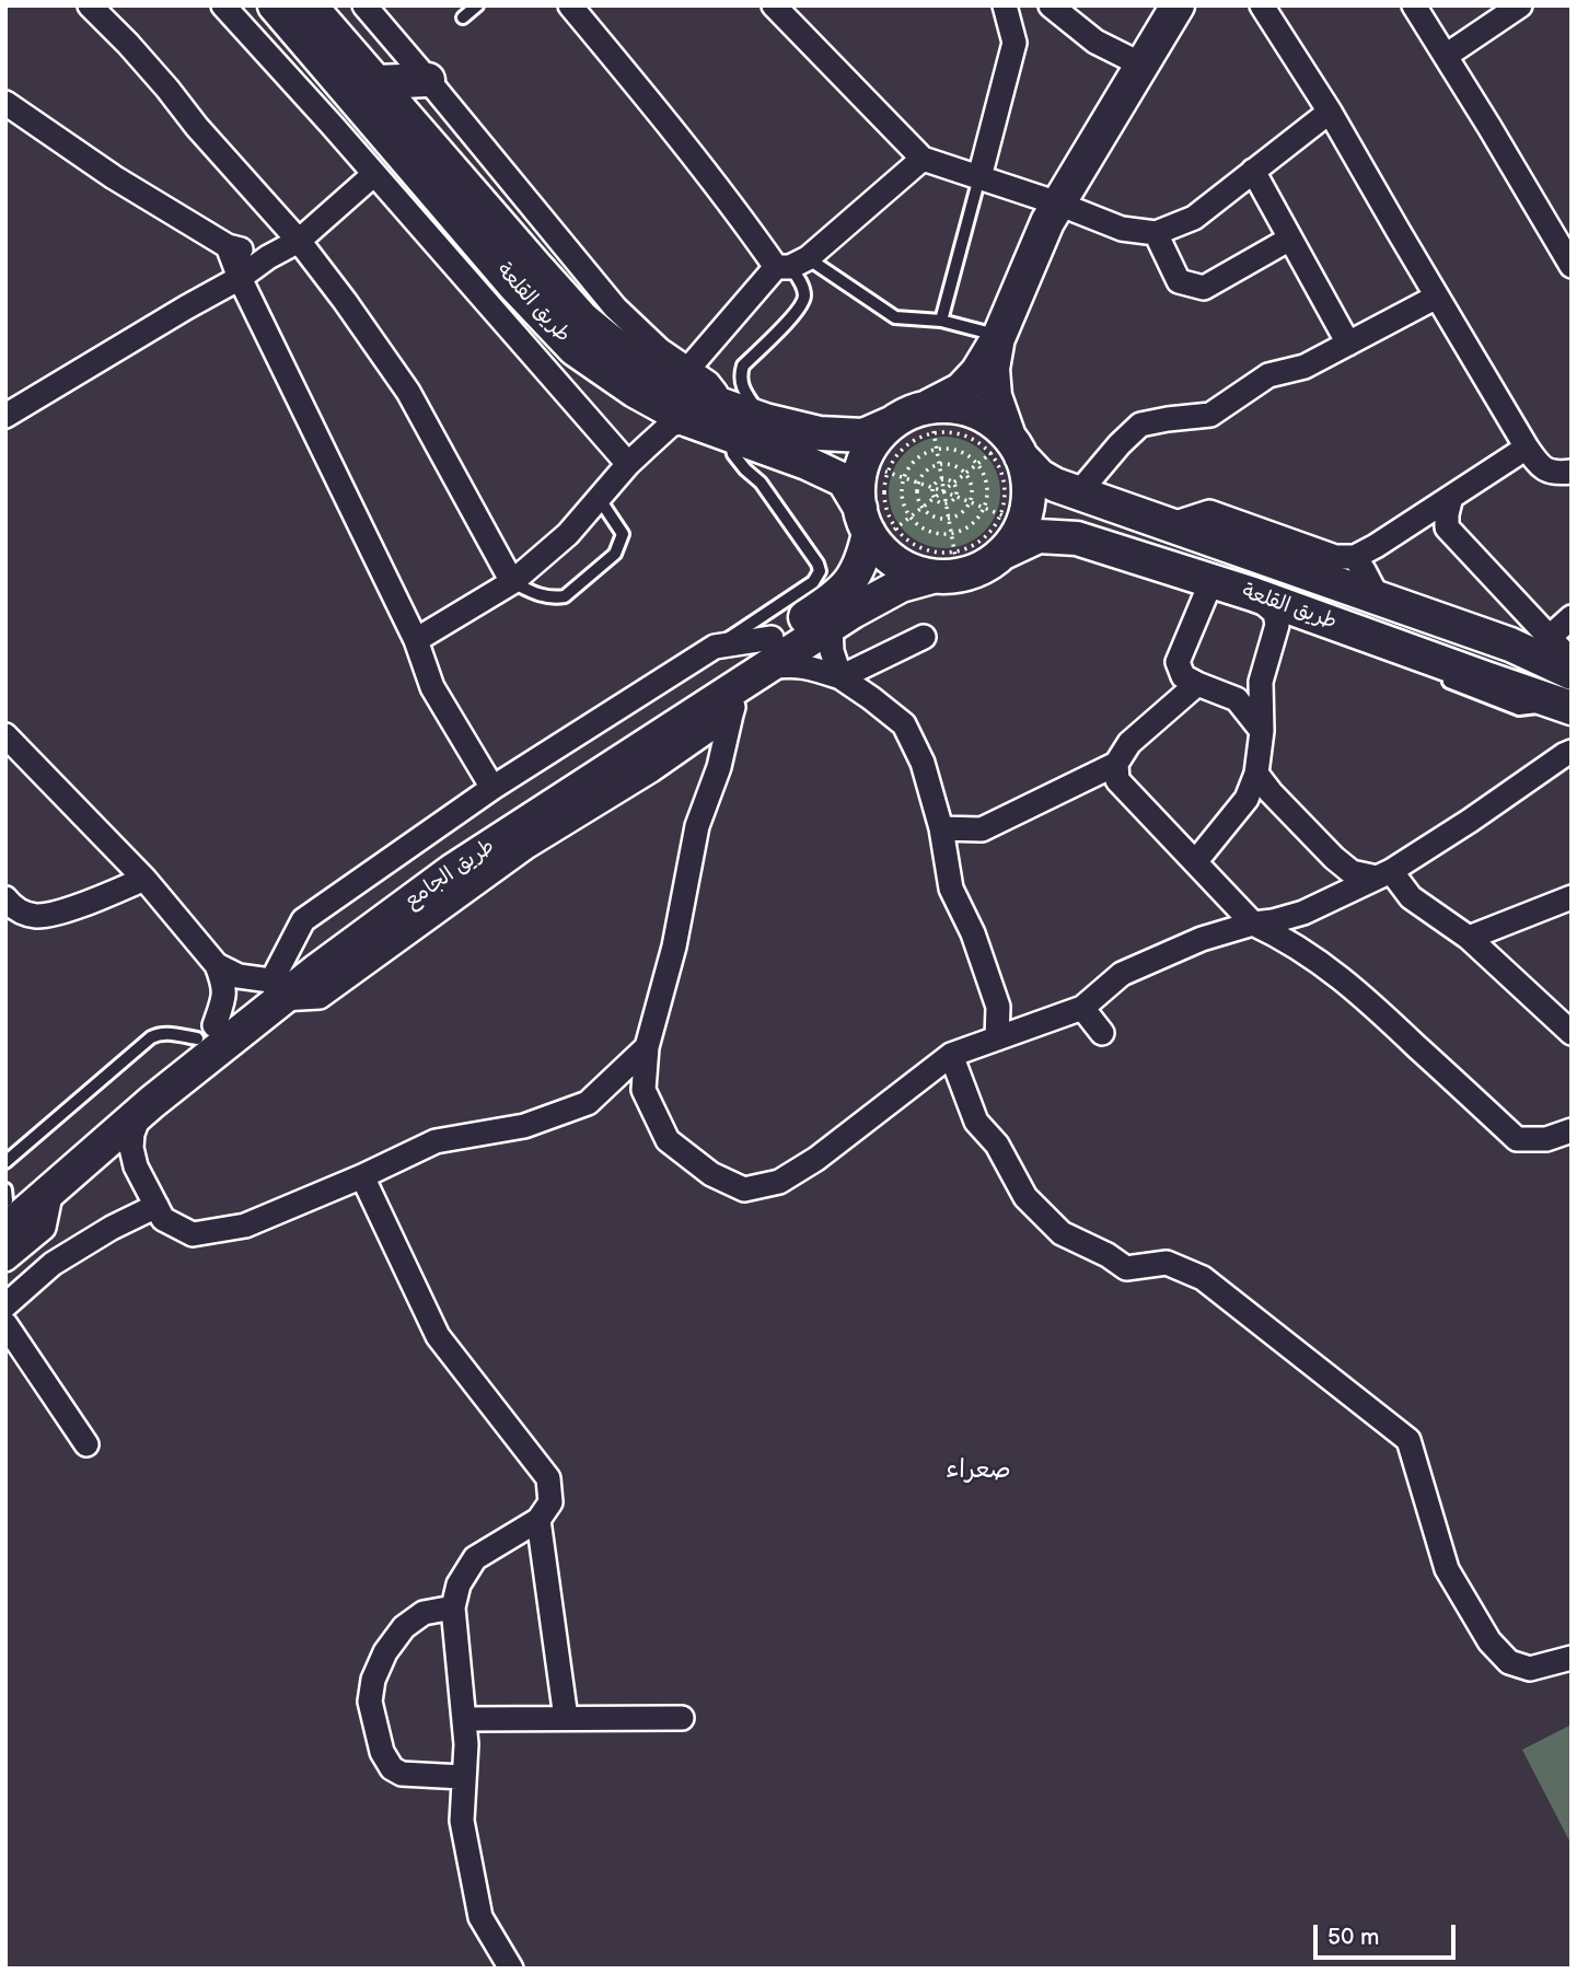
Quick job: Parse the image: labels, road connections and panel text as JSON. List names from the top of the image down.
{
  "streets": {
    "main road": ["طريق القلعة", "طريق الجامع"]
  },
  "crossings": [
    ["طريق القلعة", "طريق الجامع"]
  ],
  "districts": ["صعراء"],
  "scale_bar": "50 m"
}
